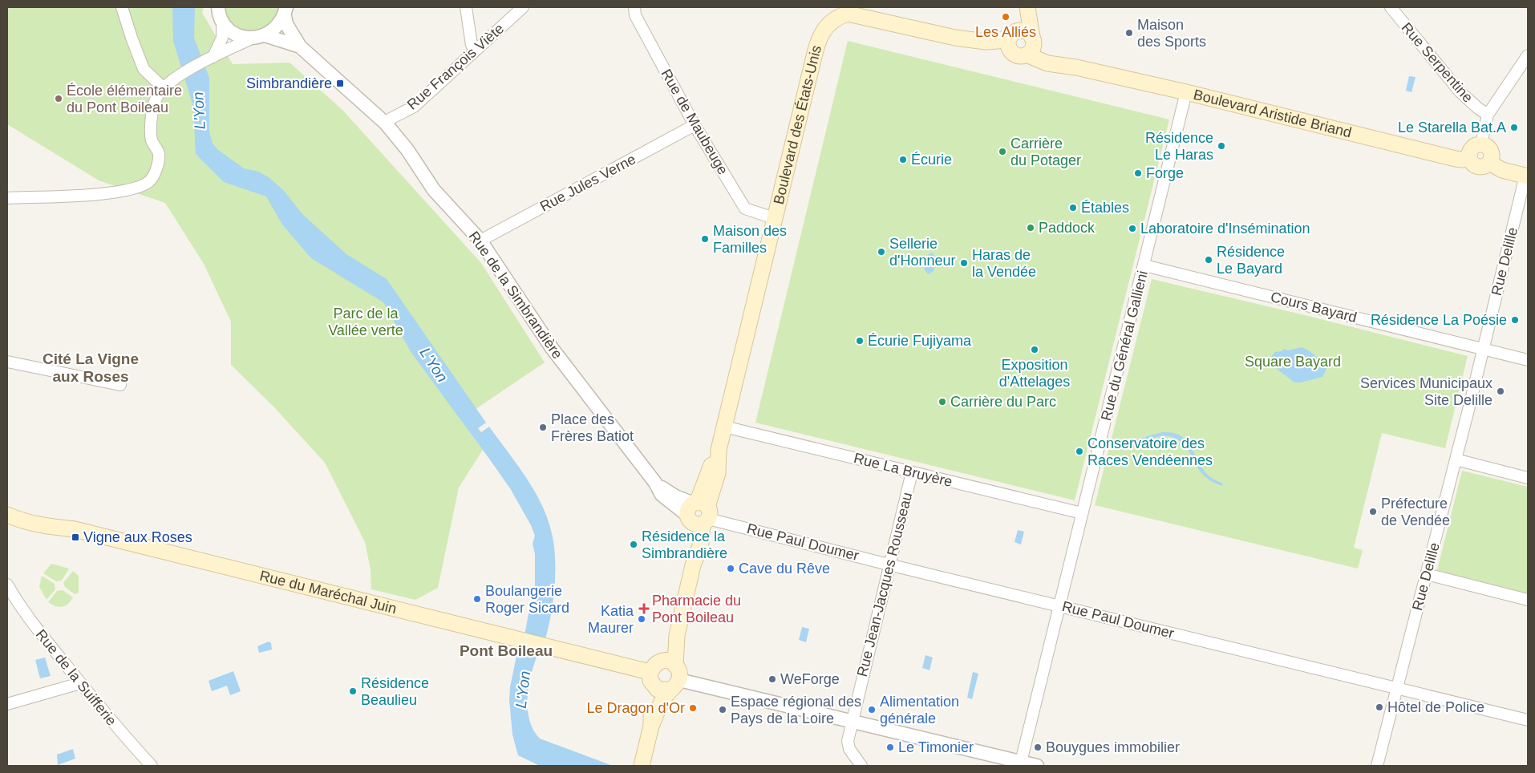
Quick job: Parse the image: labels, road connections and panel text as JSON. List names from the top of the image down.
{
  "streets": {
    "main road": ["Boulevard Aristide Briand", "Boulevard des États-Unis", "Rue du Maréchal Juin"],
    "street": [
      "Rue Serpentine",
      "Rue François Viète",
      "Rue de Maubeuge",
      "Rue Jules Verne",
      "Rue Delille",
      "Rue de la Simbrandière",
      "Cours Bayard",
      "Rue du Général Gallieni",
      "Rue La Bruyère",
      "Rue Paul Doumer",
      "Rue Jean-Jacques Rousseau",
      "Rue de la Suifferie"
    ]
  },
  "crossings": [
    ["Rue François Viète", "Rue de la Simbrandière"],
    ["Boulevard Aristide Briand", "Boulevard des États-Unis"],
    ["Boulevard Aristide Briand", "Rue Delille"],
    ["Boulevard Aristide Briand", "Rue du Général Gallieni"],
    ["Rue de Maubeuge", "Boulevard des États-Unis"],
    ["Rue de Maubeuge", "Rue Jules Verne"],
    ["Boulevard des États-Unis", "Rue de la Simbrandière"],
    ["Boulevard des États-Unis", "Rue La Bruyère"],
    ["Boulevard des États-Unis", "Rue Paul Doumer"],
    ["Boulevard des États-Unis", "Rue du Maréchal Juin"],
    ["Rue Jules Verne", "Rue de la Simbrandière"],
    ["Rue Delille", "Cours Bayard"],
    ["Rue Delille", "Rue Paul Doumer"],
    ["Rue de la Simbrandière", "Rue Paul Doumer"],
    ["Cours Bayard", "Rue du Général Gallieni"],
    ["Rue du Général Gallieni", "Rue La Bruyère"],
    ["Rue du Général Gallieni", "Rue Paul Doumer"],
    ["Rue La Bruyère", "Rue Jean-Jacques Rousseau"],
    ["Rue Paul Doumer", "Rue Jean-Jacques Rousseau"]
  ],
  "districts": ["Cité La Vigne aux Roses", "Pont Boileau"],
  "water": ["L'Yon"],
  "parks": ["Parc de la Vallée verte", "Square Bayard"],
  "places": {
    "other": [
      "Les Alliés",
      "Maison des Sports",
      "École élémentaire du Pont Boileau",
      "Le Starella Bat.A",
      "Résidence Le Haras",
      "Carrière du Potager",
      "Écurie",
      "Forge",
      "Étables",
      "Paddock",
      "Laboratoire d'Insémination",
      "Maison des Familles",
      "Sellerie d'Honneur",
      "Résidence Le Bayard",
      "Haras de la Vendée",
      "Résidence La Poésie",
      "Écurie Fujiyama",
      "Exposition d'Attelages",
      "Services Municipaux Site Delille",
      "Carrière du Parc",
      "Place des Frères Batiot",
      "Conservatoire des Races Vendéennes",
      "Préfecture de Vendée",
      "Résidence la Simbrandière",
      "Cave du Rêve",
      "Boulangerie Roger Sicard",
      "Katia Maurer",
      "WeForge",
      "Résidence Beaulieu",
      "Hôtel de Police",
      "Le Dragon d'Or",
      "Espace régional des Pays de la Loire",
      "Alimentation générale",
      "Le Timonier",
      "Bouygues immobilier"
    ],
    "transit": ["Simbrandière", "Vigne aux Roses"],
    "health": ["Pharmacie du Pont Boileau"]
  }
}
